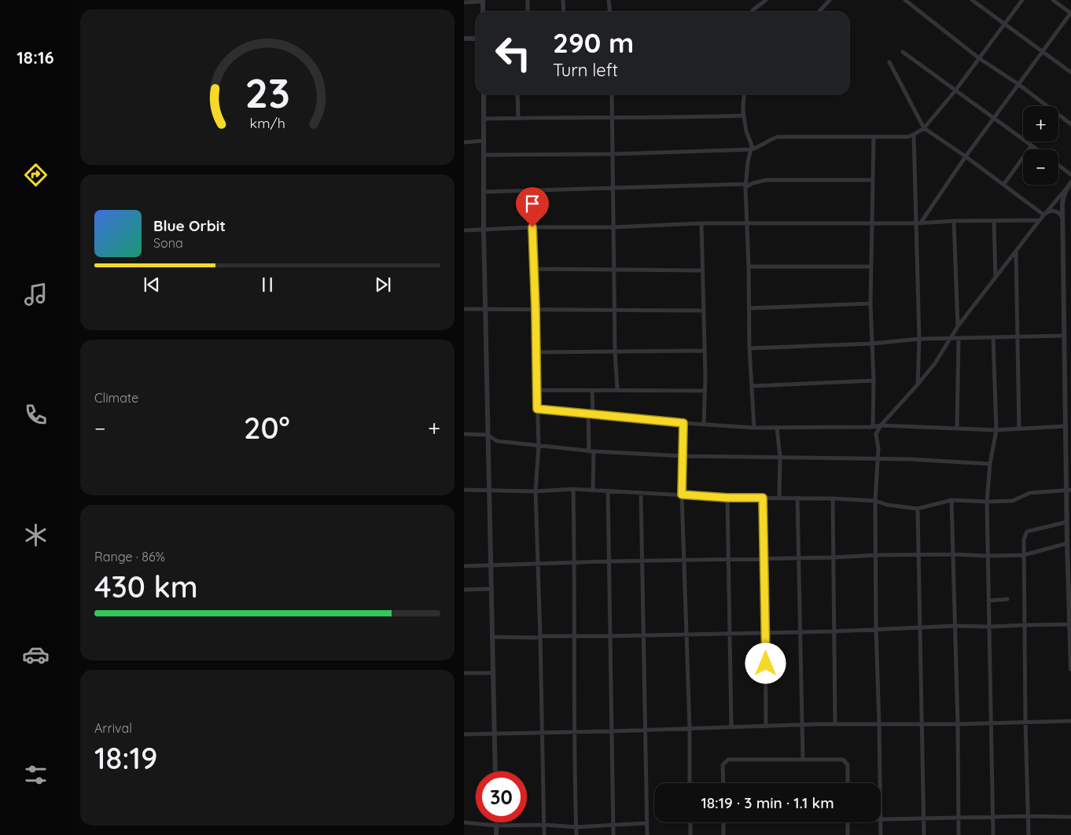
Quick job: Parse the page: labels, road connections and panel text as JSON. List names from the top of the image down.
{
  "page": {
    "tabs": "18:16",
    "turn": ["290 m", "Turn left"],
    "map_buttons": ["+", "−"],
    "song": ["Blue Orbit", "Sona"],
    "tile": [
      "Climate",
      ["Range · 86%", "430 km"],
      ["Arrival", "18:19"]
    ],
    "heat": ["−", "20°", "+"],
    "limit": "30",
    "trip": "18:19 · 3 min · 1.1 km",
    "gauge": ["23", "km/h"]
  }
}
